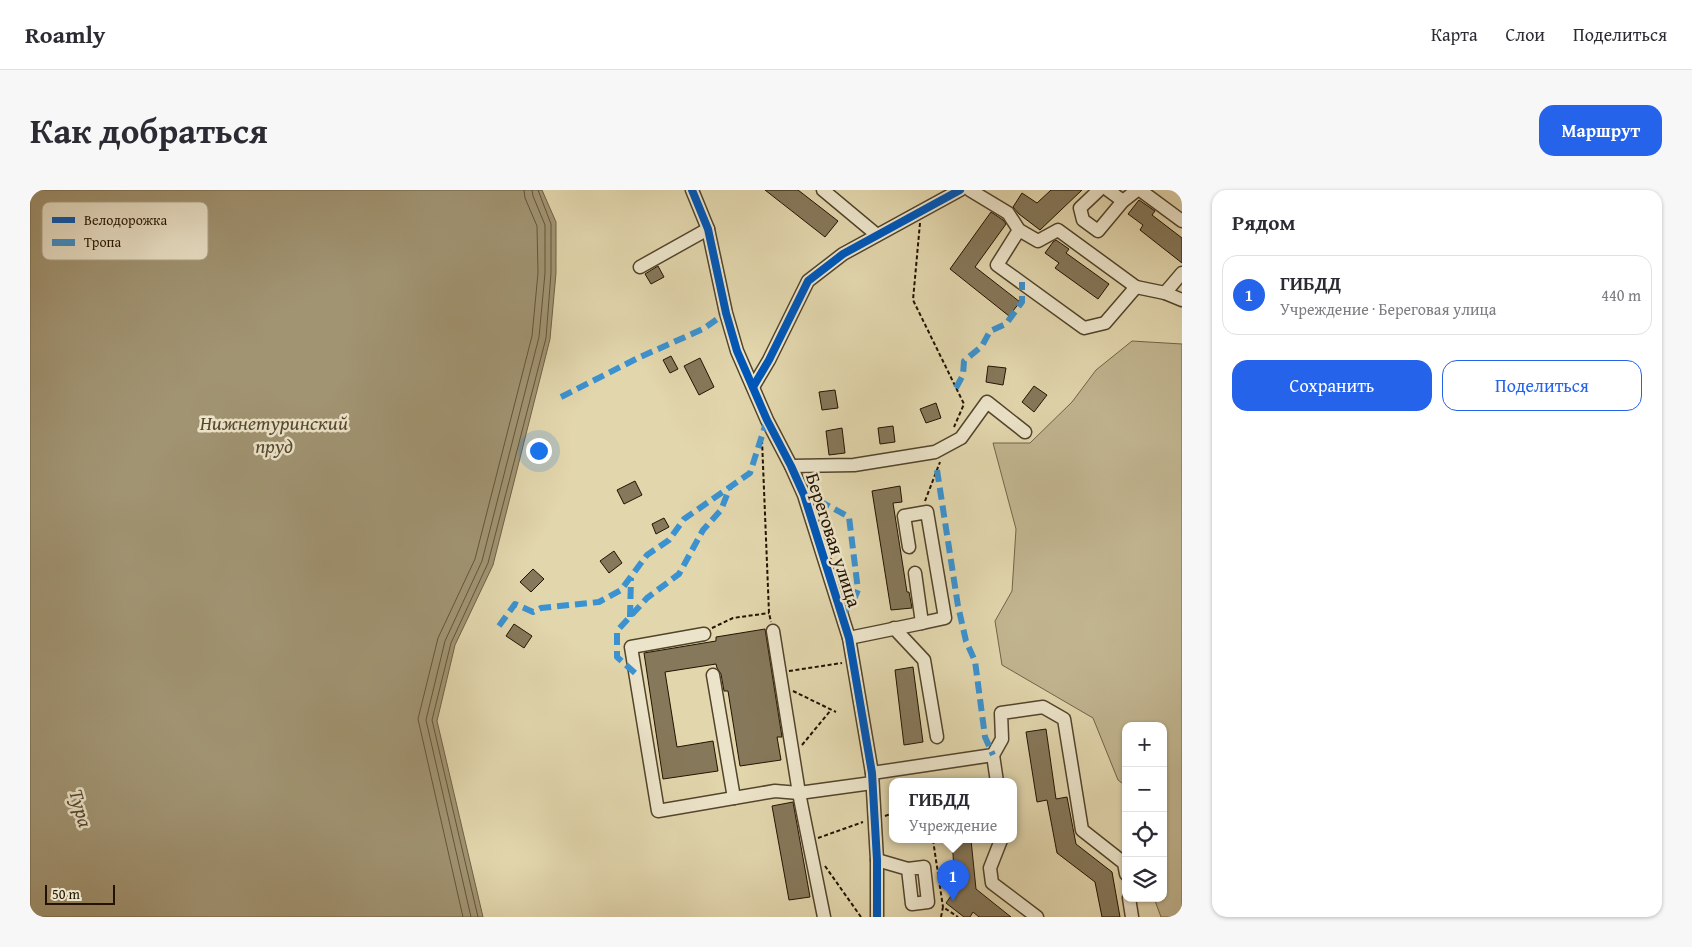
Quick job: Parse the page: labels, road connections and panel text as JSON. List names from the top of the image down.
{
  "streets": {
    "street": ["Береговая улица"]
  },
  "water": ["Нижнетуринский пруд", "Тура"],
  "legend": ["Велодорожка", "Тропа"],
  "scale_bar": "50 m",
  "page": {
    "header": "Roamly",
    "nav": ["Карта", "Слои", "Поделиться"],
    "title": "Как добраться",
    "buttons": [
      "Маршрут",
      ["Сохранить", "Поделиться"]
    ],
    "heading": "Рядом",
    "list": [
      {
        "mark": "1",
        "name": "ГИБДД",
        "note": "Учреждение · Береговая улица",
        "value": "440 m"
      }
    ],
    "map_buttons": ["+", "−"],
    "popup": ["ГИБДД", "Учреждение"],
    "pins": "1",
    "scale": "50 m"
  }
}
